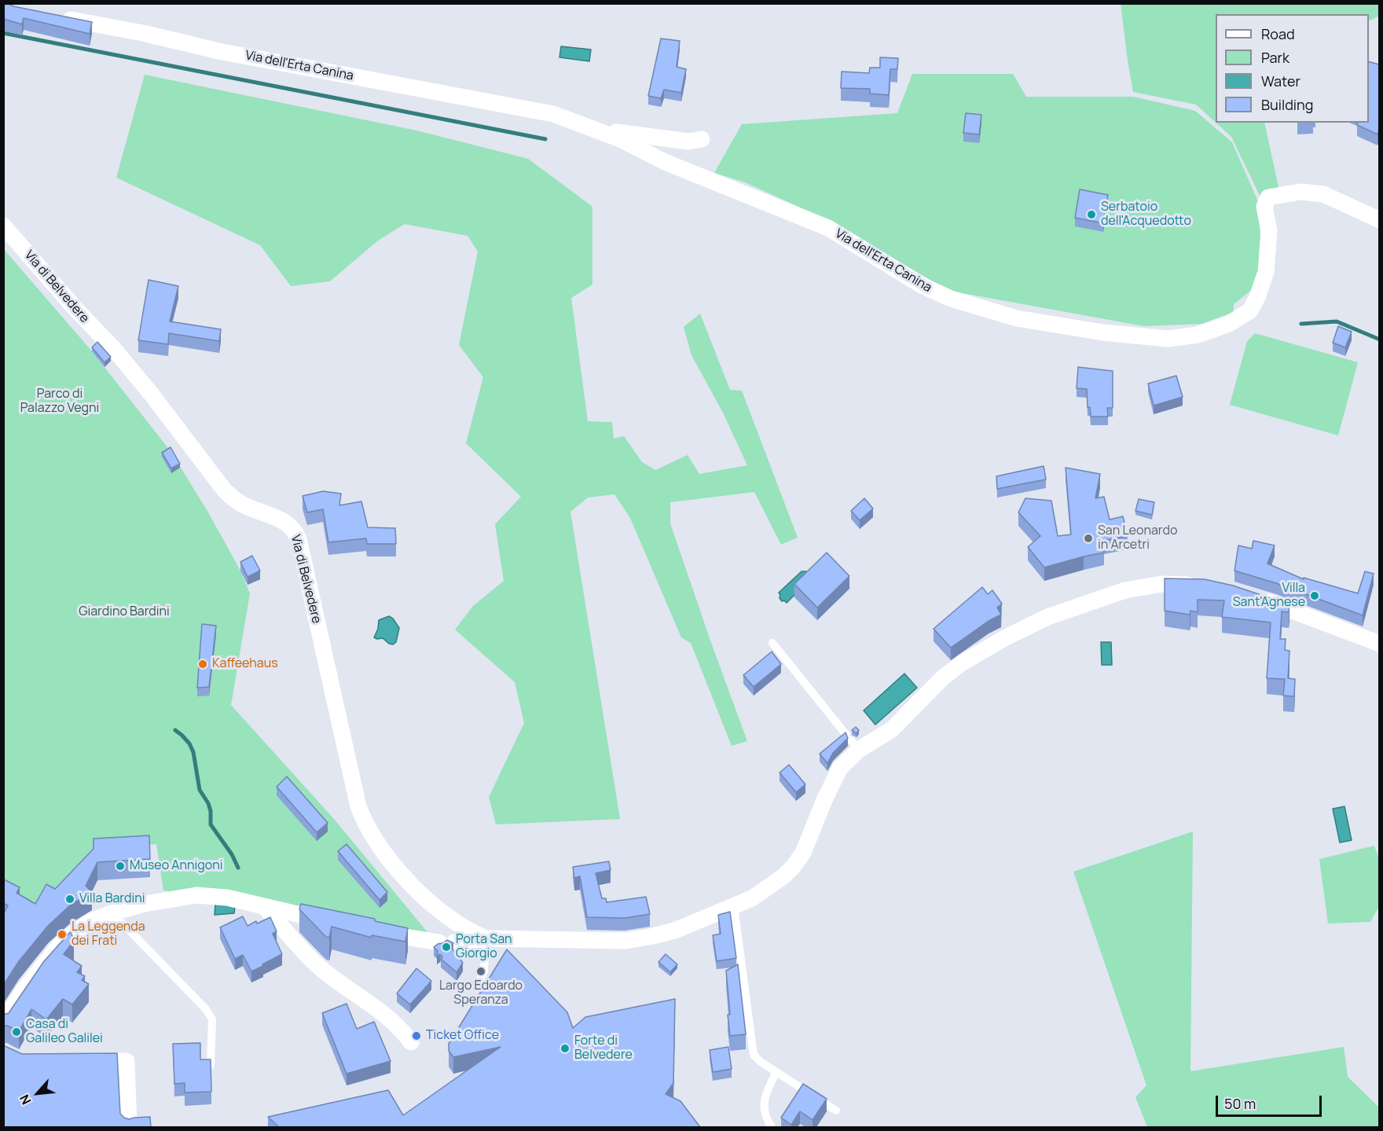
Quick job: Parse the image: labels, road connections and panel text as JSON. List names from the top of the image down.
{
  "streets": {
    "street": ["Via dell'Erta Canina", "Via di Belvedere"]
  },
  "parks": ["Parco di Palazzo Vegni", "Giardino Bardini"],
  "places": [
    "Serbatoio dell'Acquedotto",
    "San Leonardo in Arcetri",
    "Villa Sant'Agnese",
    "Kaffeehaus",
    "Museo Annigoni",
    "Villa Bardini",
    "La Leggenda dei Frati",
    "Porta San Giorgio",
    "Largo Edoardo Speranza",
    "Casa di Galileo Galilei",
    "Ticket Office",
    "Forte di Belvedere"
  ],
  "legend": [
    "Road",
    "Park",
    "Water",
    "Building"
  ],
  "scale_bar": "50 m",
  "north": "bottom left"
}
